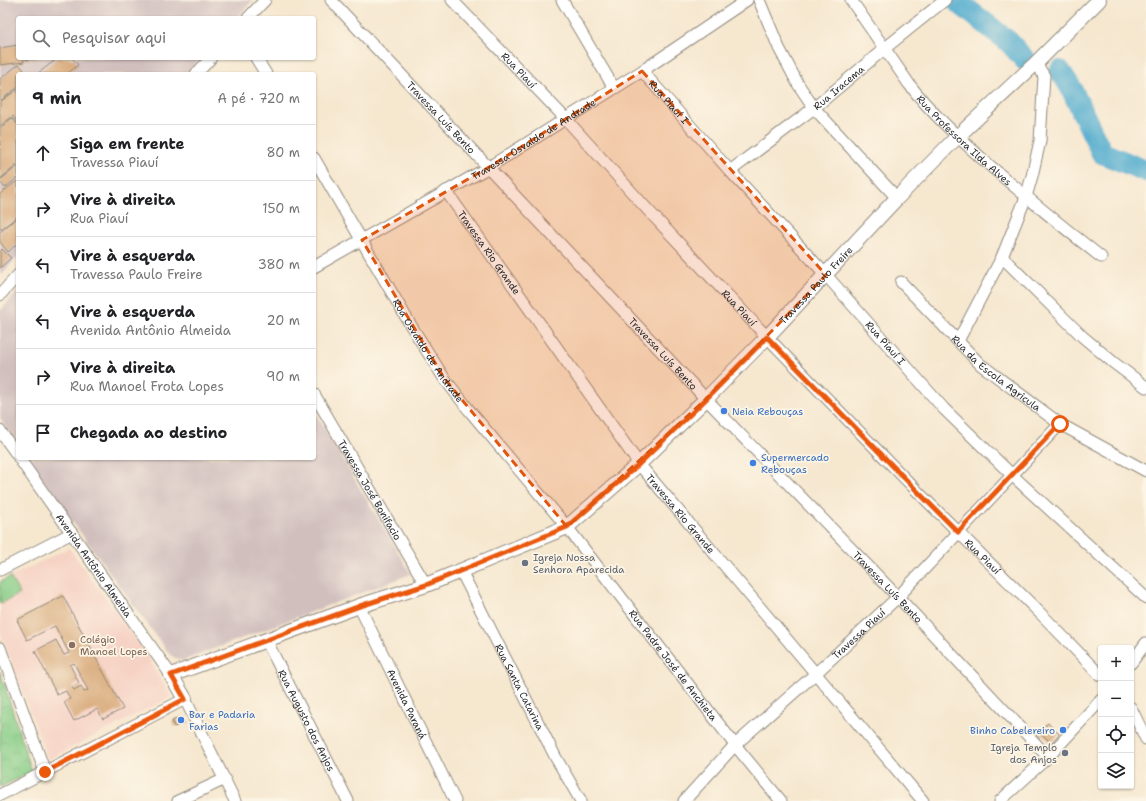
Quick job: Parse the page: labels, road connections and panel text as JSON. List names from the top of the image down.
{
  "streets": {
    "street": [
      "Rua Piauí",
      "Rua Iracema",
      "Rua Piauí I",
      "Travessa Luís Bento",
      "Travessa Osvaldo de Andrade",
      "Rua Professora Ilda Alves",
      "Travessa Rio Grande",
      "Travessa Paulo Freire",
      "Rua Osvaldo de Andrade",
      "Rua da Escola Agricula",
      "Travessa José Bonifacio",
      "Avenida Antônio Almeida",
      "Travessa Piauí",
      "Rua Padre José de Anchieta",
      "Rua Santa Catarina",
      "Avenida Paraná",
      "Rua Augusto dos Anjos"
    ]
  },
  "crossings": [
    ["Rua Piauí", "Travessa Osvaldo de Andrade"],
    ["Rua Piauí", "Travessa Paulo Freire"],
    ["Rua Piauí", "Travessa Piauí"],
    ["Rua Iracema", "Rua Piauí I"],
    ["Rua Iracema", "Rua Professora Ilda Alves"],
    ["Rua Piauí I", "Travessa Osvaldo de Andrade"],
    ["Rua Piauí I", "Travessa Paulo Freire"],
    ["Rua Piauí I", "Travessa Piauí"],
    ["Travessa Luís Bento", "Travessa Osvaldo de Andrade"],
    ["Travessa Luís Bento", "Travessa Paulo Freire"],
    ["Travessa Luís Bento", "Travessa Piauí"],
    ["Travessa Osvaldo de Andrade", "Travessa Rio Grande"],
    ["Travessa Osvaldo de Andrade", "Rua Osvaldo de Andrade"],
    ["Rua Professora Ilda Alves", "Travessa Paulo Freire"],
    ["Travessa Rio Grande", "Travessa Paulo Freire"],
    ["Travessa Rio Grande", "Travessa Piauí"],
    ["Travessa Paulo Freire", "Rua Osvaldo de Andrade"],
    ["Travessa Paulo Freire", "Travessa José Bonifacio"],
    ["Travessa Paulo Freire", "Avenida Antônio Almeida"],
    ["Travessa Paulo Freire", "Rua Padre José de Anchieta"],
    ["Travessa Paulo Freire", "Rua Santa Catarina"],
    ["Travessa Paulo Freire", "Avenida Paraná"],
    ["Travessa Paulo Freire", "Rua Augusto dos Anjos"],
    ["Rua Osvaldo de Andrade", "Rua Padre José de Anchieta"],
    ["Rua da Escola Agricula", "Travessa Piauí"],
    ["Travessa Piauí", "Rua Padre José de Anchieta"]
  ],
  "places": [
    "Neia Rebouças",
    "Supermercado Rebouças",
    "Igreja Nossa Senhora Aparecida",
    "Colégio Manoel Lopes",
    "Bar e Padaria Farias",
    "Binho Cabelereiro",
    "Igreja Templo dos Anjos"
  ],
  "page": {
    "search": "Pesquisar aqui",
    "heading": ["9 min", "A pé · 720 m"],
    "list": [
      ["Siga em frente", "Travessa Piauí", "80 m"],
      ["Vire à direita", "Rua Piauí", "150 m"],
      ["Vire à esquerda", "Travessa Paulo Freire", "380 m"],
      ["Vire à esquerda", "Avenida Antônio Almeida", "20 m"],
      ["Vire à direita", "Rua Manoel Frota Lopes", "90 m"],
      "Chegada ao destino"
    ],
    "map_buttons": ["+", "−"]
  }
}
